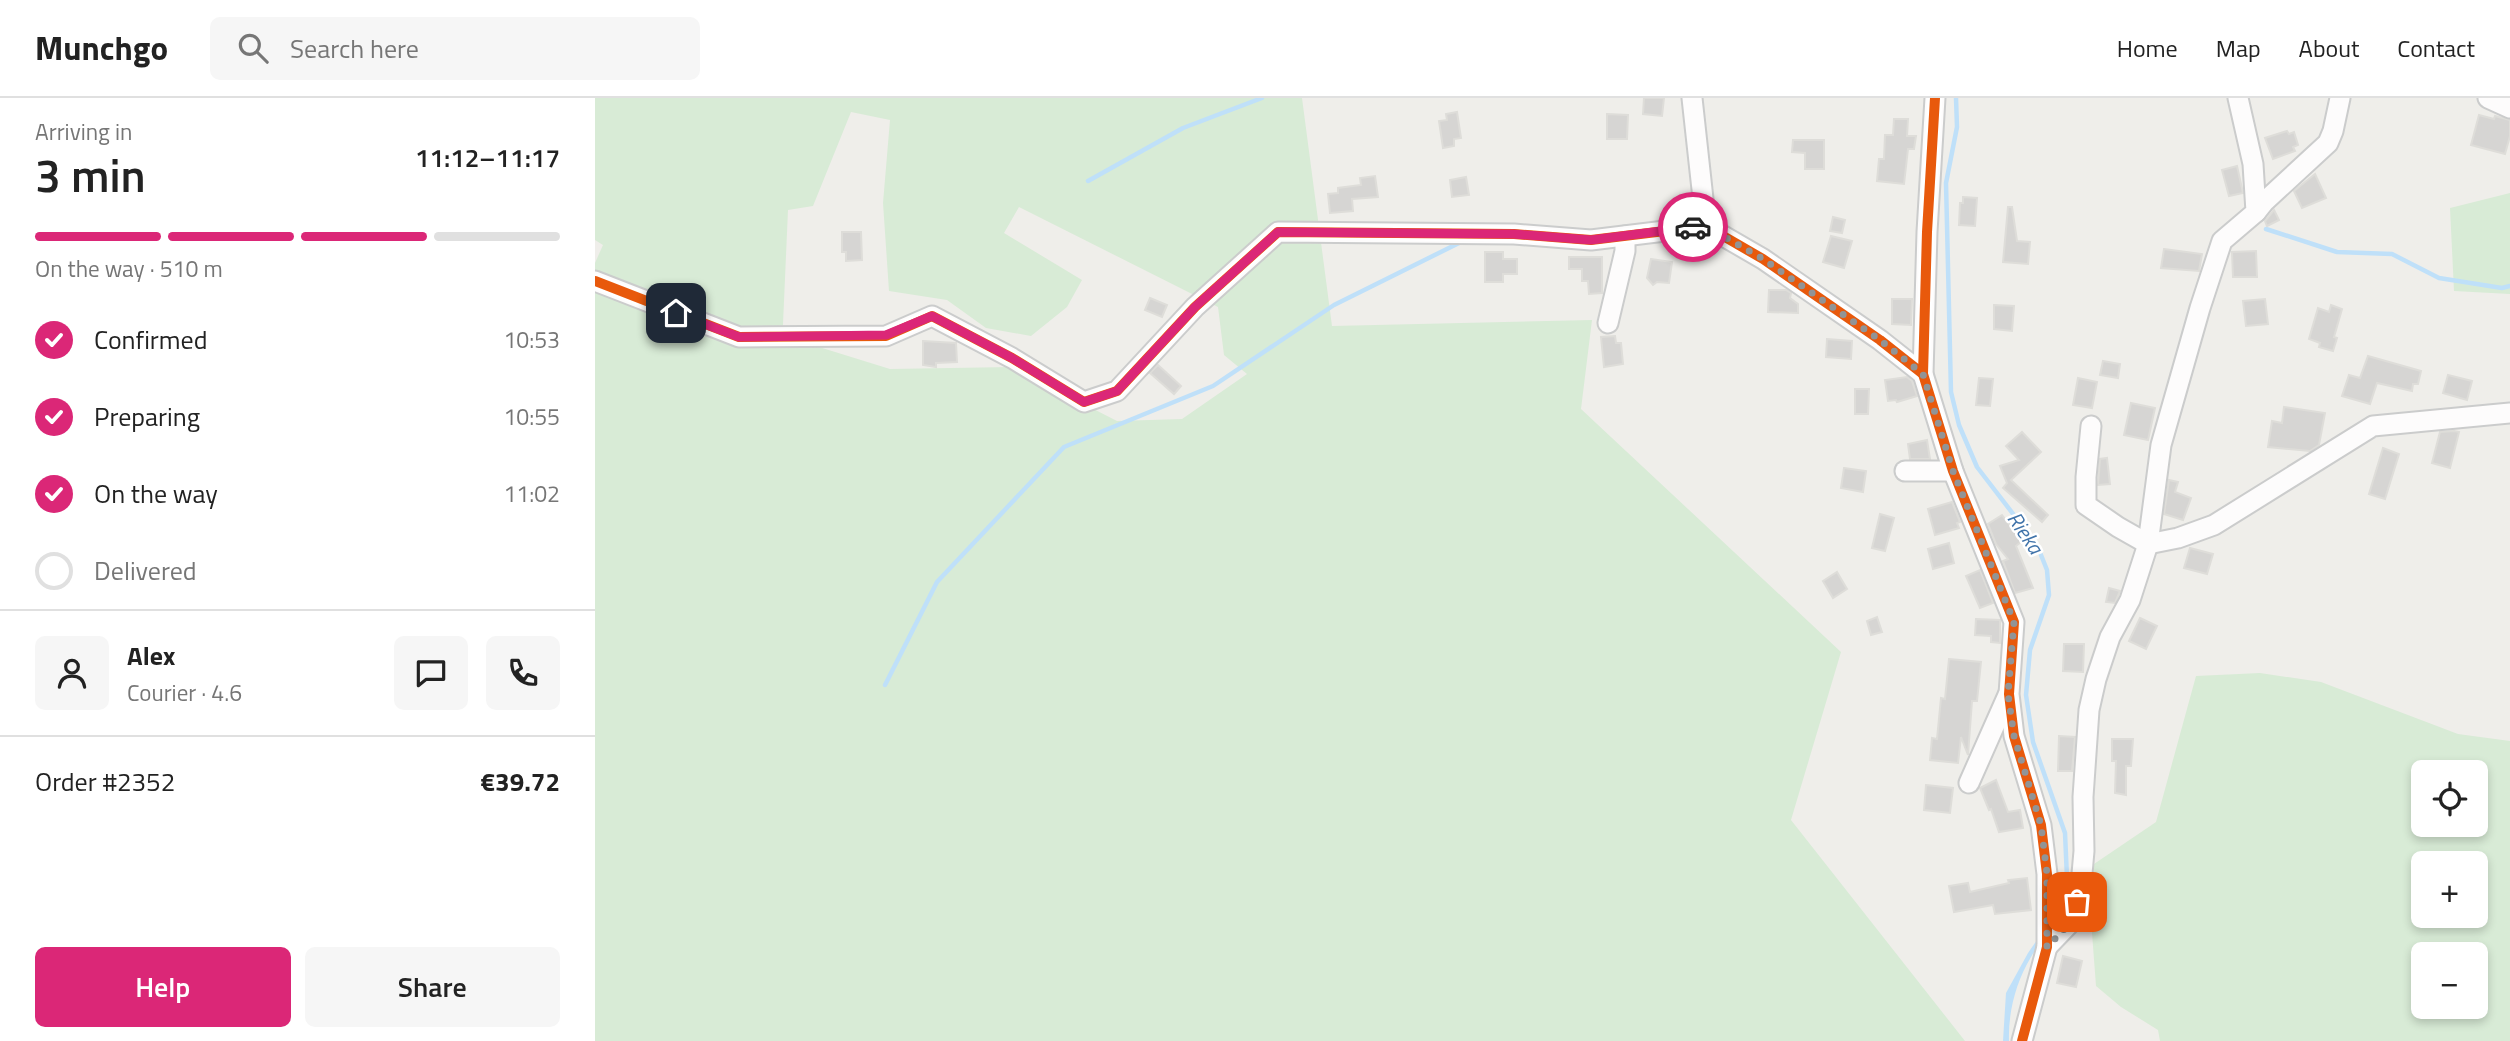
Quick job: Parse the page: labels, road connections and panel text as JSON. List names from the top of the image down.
{
  "water": ["Rieka"],
  "page": {
    "header": "Munchgo",
    "search": "Search here",
    "nav": [
      "Home",
      "Map",
      "About",
      "Contact"
    ],
    "heading": ["3 min", "Arriving in", "11:12–11:17"],
    "panel": [
      "Alex",
      "Courier · 4.6",
      "Order #2352",
      "€39.72"
    ],
    "bar": "On the way · 510 m",
    "list": [
      ["Confirmed", "10:53"],
      ["Preparing", "10:55"],
      ["On the way", "11:02"],
      "Delivered"
    ],
    "map_buttons": ["+", "−"],
    "buttons": ["Help", "Share"]
  }
}
